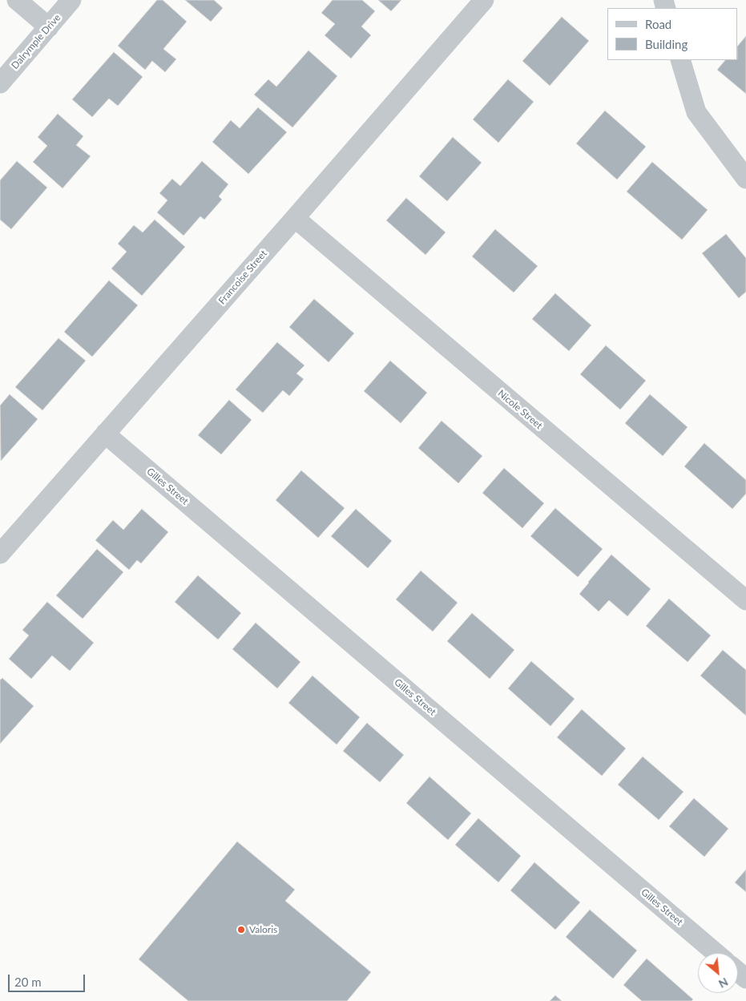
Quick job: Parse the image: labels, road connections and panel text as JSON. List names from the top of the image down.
{
  "streets": {
    "street": [
      "Dalrymple Drive",
      "Francoise Street",
      "Nicole Street",
      "Gilles Street"
    ]
  },
  "crossings": [
    ["Francoise Street", "Nicole Street"],
    ["Francoise Street", "Gilles Street"]
  ],
  "places": ["Valoris"],
  "legend": ["Road", "Building"],
  "scale_bar": "20 m",
  "north": "bottom right"
}
